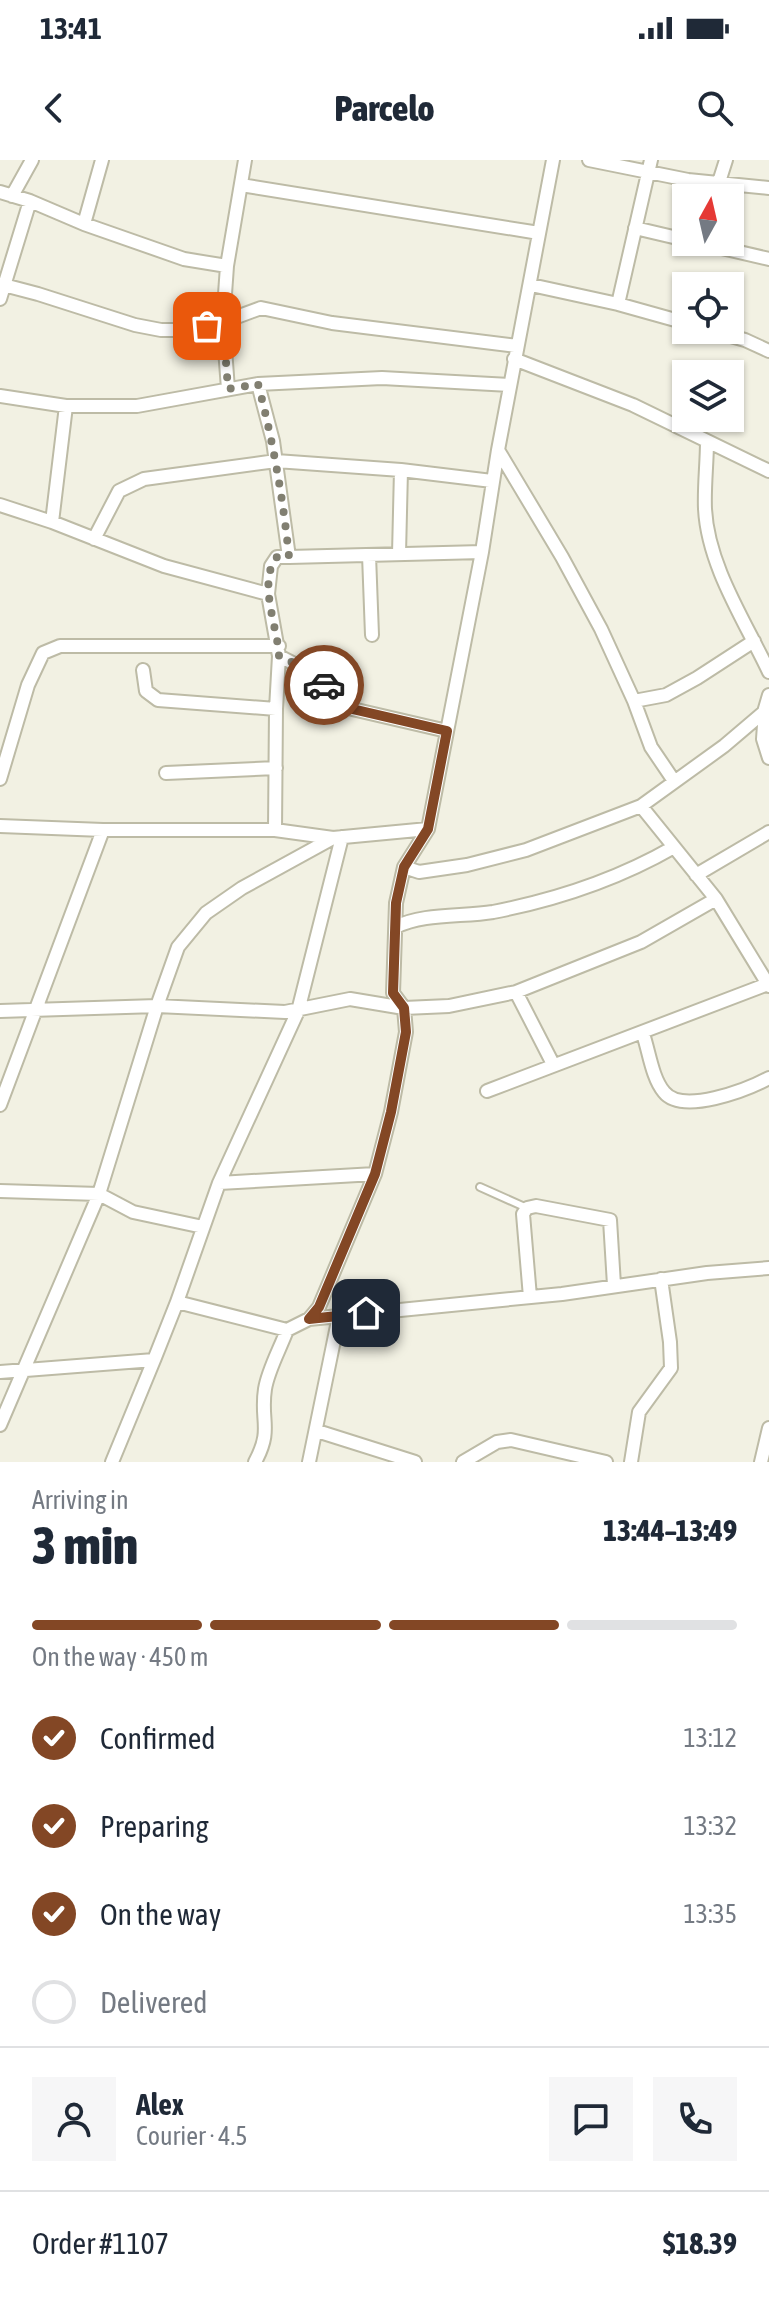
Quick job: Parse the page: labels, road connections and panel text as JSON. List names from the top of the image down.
{
  "north": "top",
  "page": {
    "status": "13:41",
    "header": "Parcelo",
    "heading": ["3 min", "Arriving in", "13:44–13:49"],
    "panel": [
      "Alex",
      "Courier · 4.5",
      "Order #1107",
      "$18.39"
    ],
    "bar": "On the way · 450 m",
    "list": [
      ["Confirmed", "13:12"],
      ["Preparing", "13:32"],
      ["On the way", "13:35"],
      "Delivered"
    ]
  }
}
